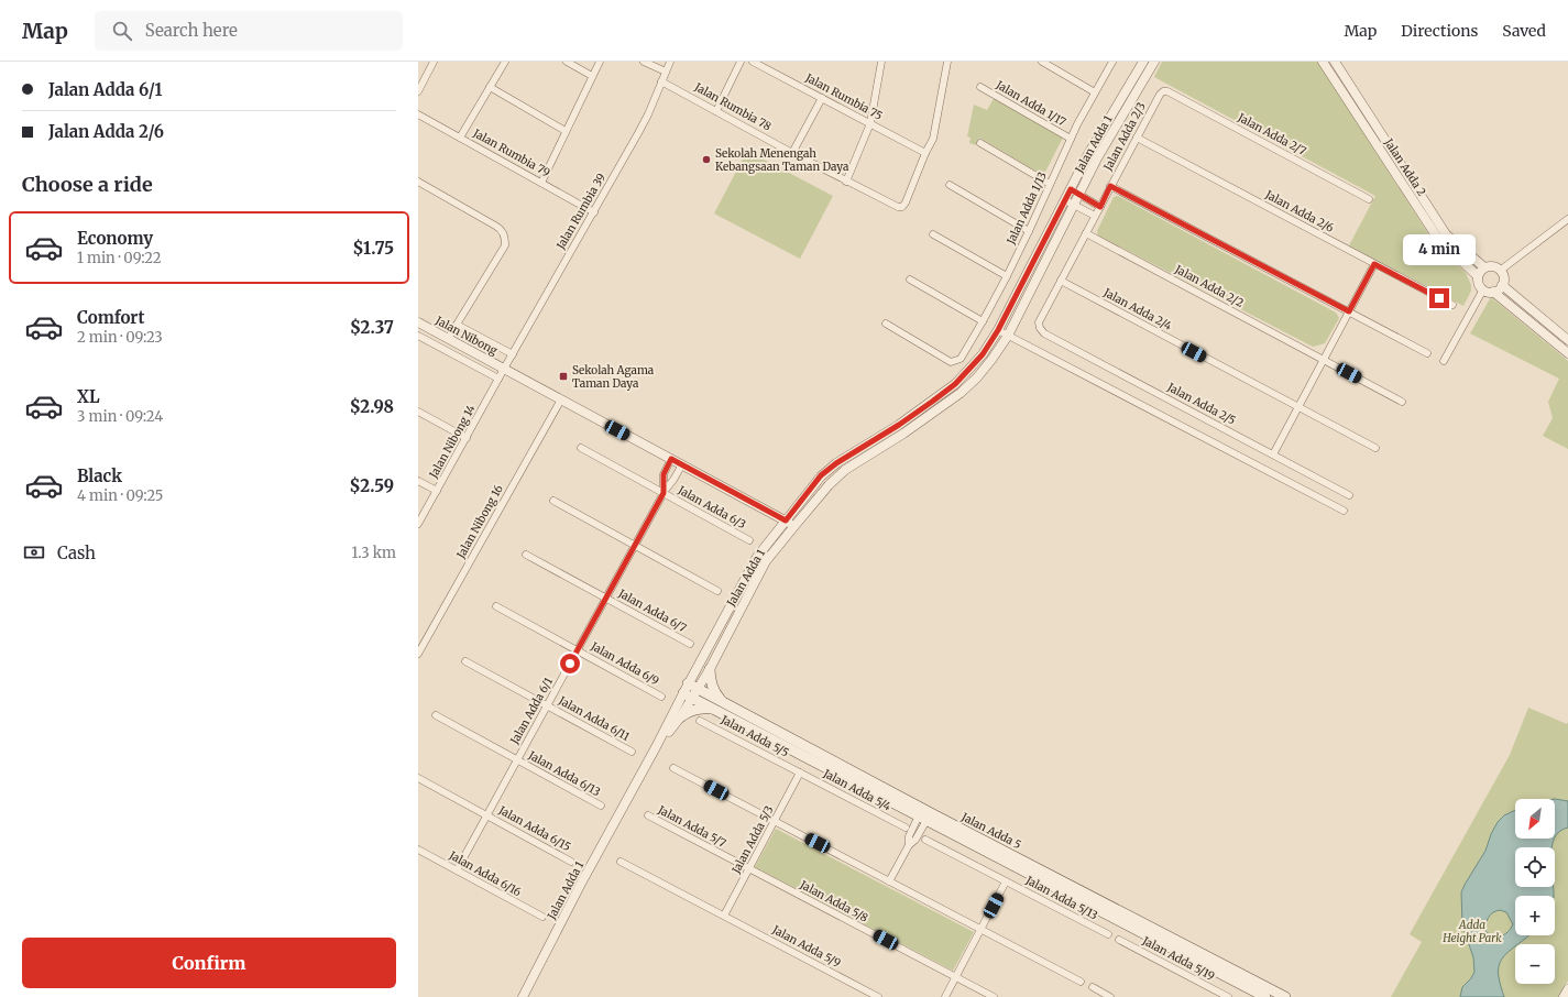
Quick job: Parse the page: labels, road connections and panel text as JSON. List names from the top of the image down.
{
  "streets": {
    "main road": ["Jalan Adda 5"],
    "street": [
      "Jalan Rumbia 75",
      "Jalan Adda 1/17",
      "Jalan Rumbia 78",
      "Jalan Adda 2/7",
      "Jalan Adda 2/3",
      "Jalan Adda 1",
      "Jalan Rumbia 79",
      "Jalan Adda 2",
      "Jalan Adda 1/13",
      "Jalan Rumbia 39",
      "Jalan Adda 2/6",
      "Jalan Adda 2/2",
      "Jalan Adda 2/4",
      "Jalan Nibong",
      "Jalan Adda 2/5",
      "Jalan Nibong 14",
      "Jalan Adda 6/3",
      "Jalan Nibong 16",
      "Jalan Adda 6/7",
      "Jalan Adda 6/9",
      "Jalan Adda 6/1",
      "Jalan Adda 6/11",
      "Jalan Adda 5/5",
      "Jalan Adda 6/13",
      "Jalan Adda 5/4",
      "Jalan Adda 5/7",
      "Jalan Adda 6/15",
      "Jalan Adda 5/3",
      "Jalan Adda 6/16",
      "Jalan Adda 5/13",
      "Jalan Adda 5/8",
      "Jalan Adda 5/9",
      "Jalan Adda 5/19"
    ]
  },
  "crossings": [
    ["Jalan Rumbia 75", "Jalan Rumbia 78"],
    ["Jalan Adda 1/17", "Jalan Adda 1/13"],
    ["Jalan Rumbia 78", "Jalan Rumbia 39"],
    ["Jalan Adda 2/7", "Jalan Adda 2/3"],
    ["Jalan Adda 2/3", "Jalan Adda 2/6"],
    ["Jalan Adda 2/3", "Jalan Adda 2/2"],
    ["Jalan Adda 1", "Jalan Nibong"],
    ["Jalan Adda 1", "Jalan Adda 5"],
    ["Jalan Rumbia 79", "Jalan Rumbia 39"],
    ["Jalan Rumbia 39", "Jalan Nibong"],
    ["Jalan Rumbia 39", "Jalan Nibong 14"],
    ["Jalan Adda 2/4", "Jalan Adda 2/5"],
    ["Jalan Nibong", "Jalan Nibong 14"],
    ["Jalan Nibong", "Jalan Nibong 16"],
    ["Jalan Nibong", "Jalan Adda 6/1"],
    ["Jalan Adda 6/3", "Jalan Adda 6/1"],
    ["Jalan Adda 6/7", "Jalan Adda 6/1"],
    ["Jalan Adda 6/9", "Jalan Adda 6/1"],
    ["Jalan Adda 6/1", "Jalan Adda 6/11"],
    ["Jalan Adda 6/1", "Jalan Adda 6/13"],
    ["Jalan Adda 6/1", "Jalan Adda 6/15"],
    ["Jalan Adda 6/1", "Jalan Adda 6/16"],
    ["Jalan Adda 5/5", "Jalan Adda 5/4"],
    ["Jalan Adda 5/5", "Jalan Adda 5/3"],
    ["Jalan Adda 5/4", "Jalan Adda 5/3"],
    ["Jalan Adda 5/7", "Jalan Adda 5/3"],
    ["Jalan Adda 5/7", "Jalan Adda 5/8"],
    ["Jalan Adda 5/3", "Jalan Adda 5/8"],
    ["Jalan Adda 5/3", "Jalan Adda 5/9"]
  ],
  "parks": ["Adda Height Park"],
  "places": {
    "other": ["Sekolah Menengah Kebangsaan Taman Daya"],
    "transit": ["Sekolah Agama Taman Daya"]
  },
  "north": "bottom left",
  "page": {
    "header": "Map",
    "search": "Search here",
    "nav": ["Map", "Directions", "Saved"],
    "banner": ["Jalan Adda 6/1", "Jalan Adda 2/6"],
    "heading": "Choose a ride",
    "list": [
      {
        "name": "Economy",
        "note": "1 min · 09:22",
        "value": "$1.75"
      },
      {
        "name": "Comfort",
        "note": "2 min · 09:23",
        "value": "$2.37"
      },
      {
        "name": "XL",
        "note": "3 min · 09:24",
        "value": "$2.98"
      },
      {
        "name": "Black",
        "note": "4 min · 09:25",
        "value": "$2.59"
      }
    ],
    "bubble": "4 min",
    "pay": ["Cash", "1.3 km"],
    "map_buttons": ["+", "−"],
    "buttons": "Confirm"
  }
}
